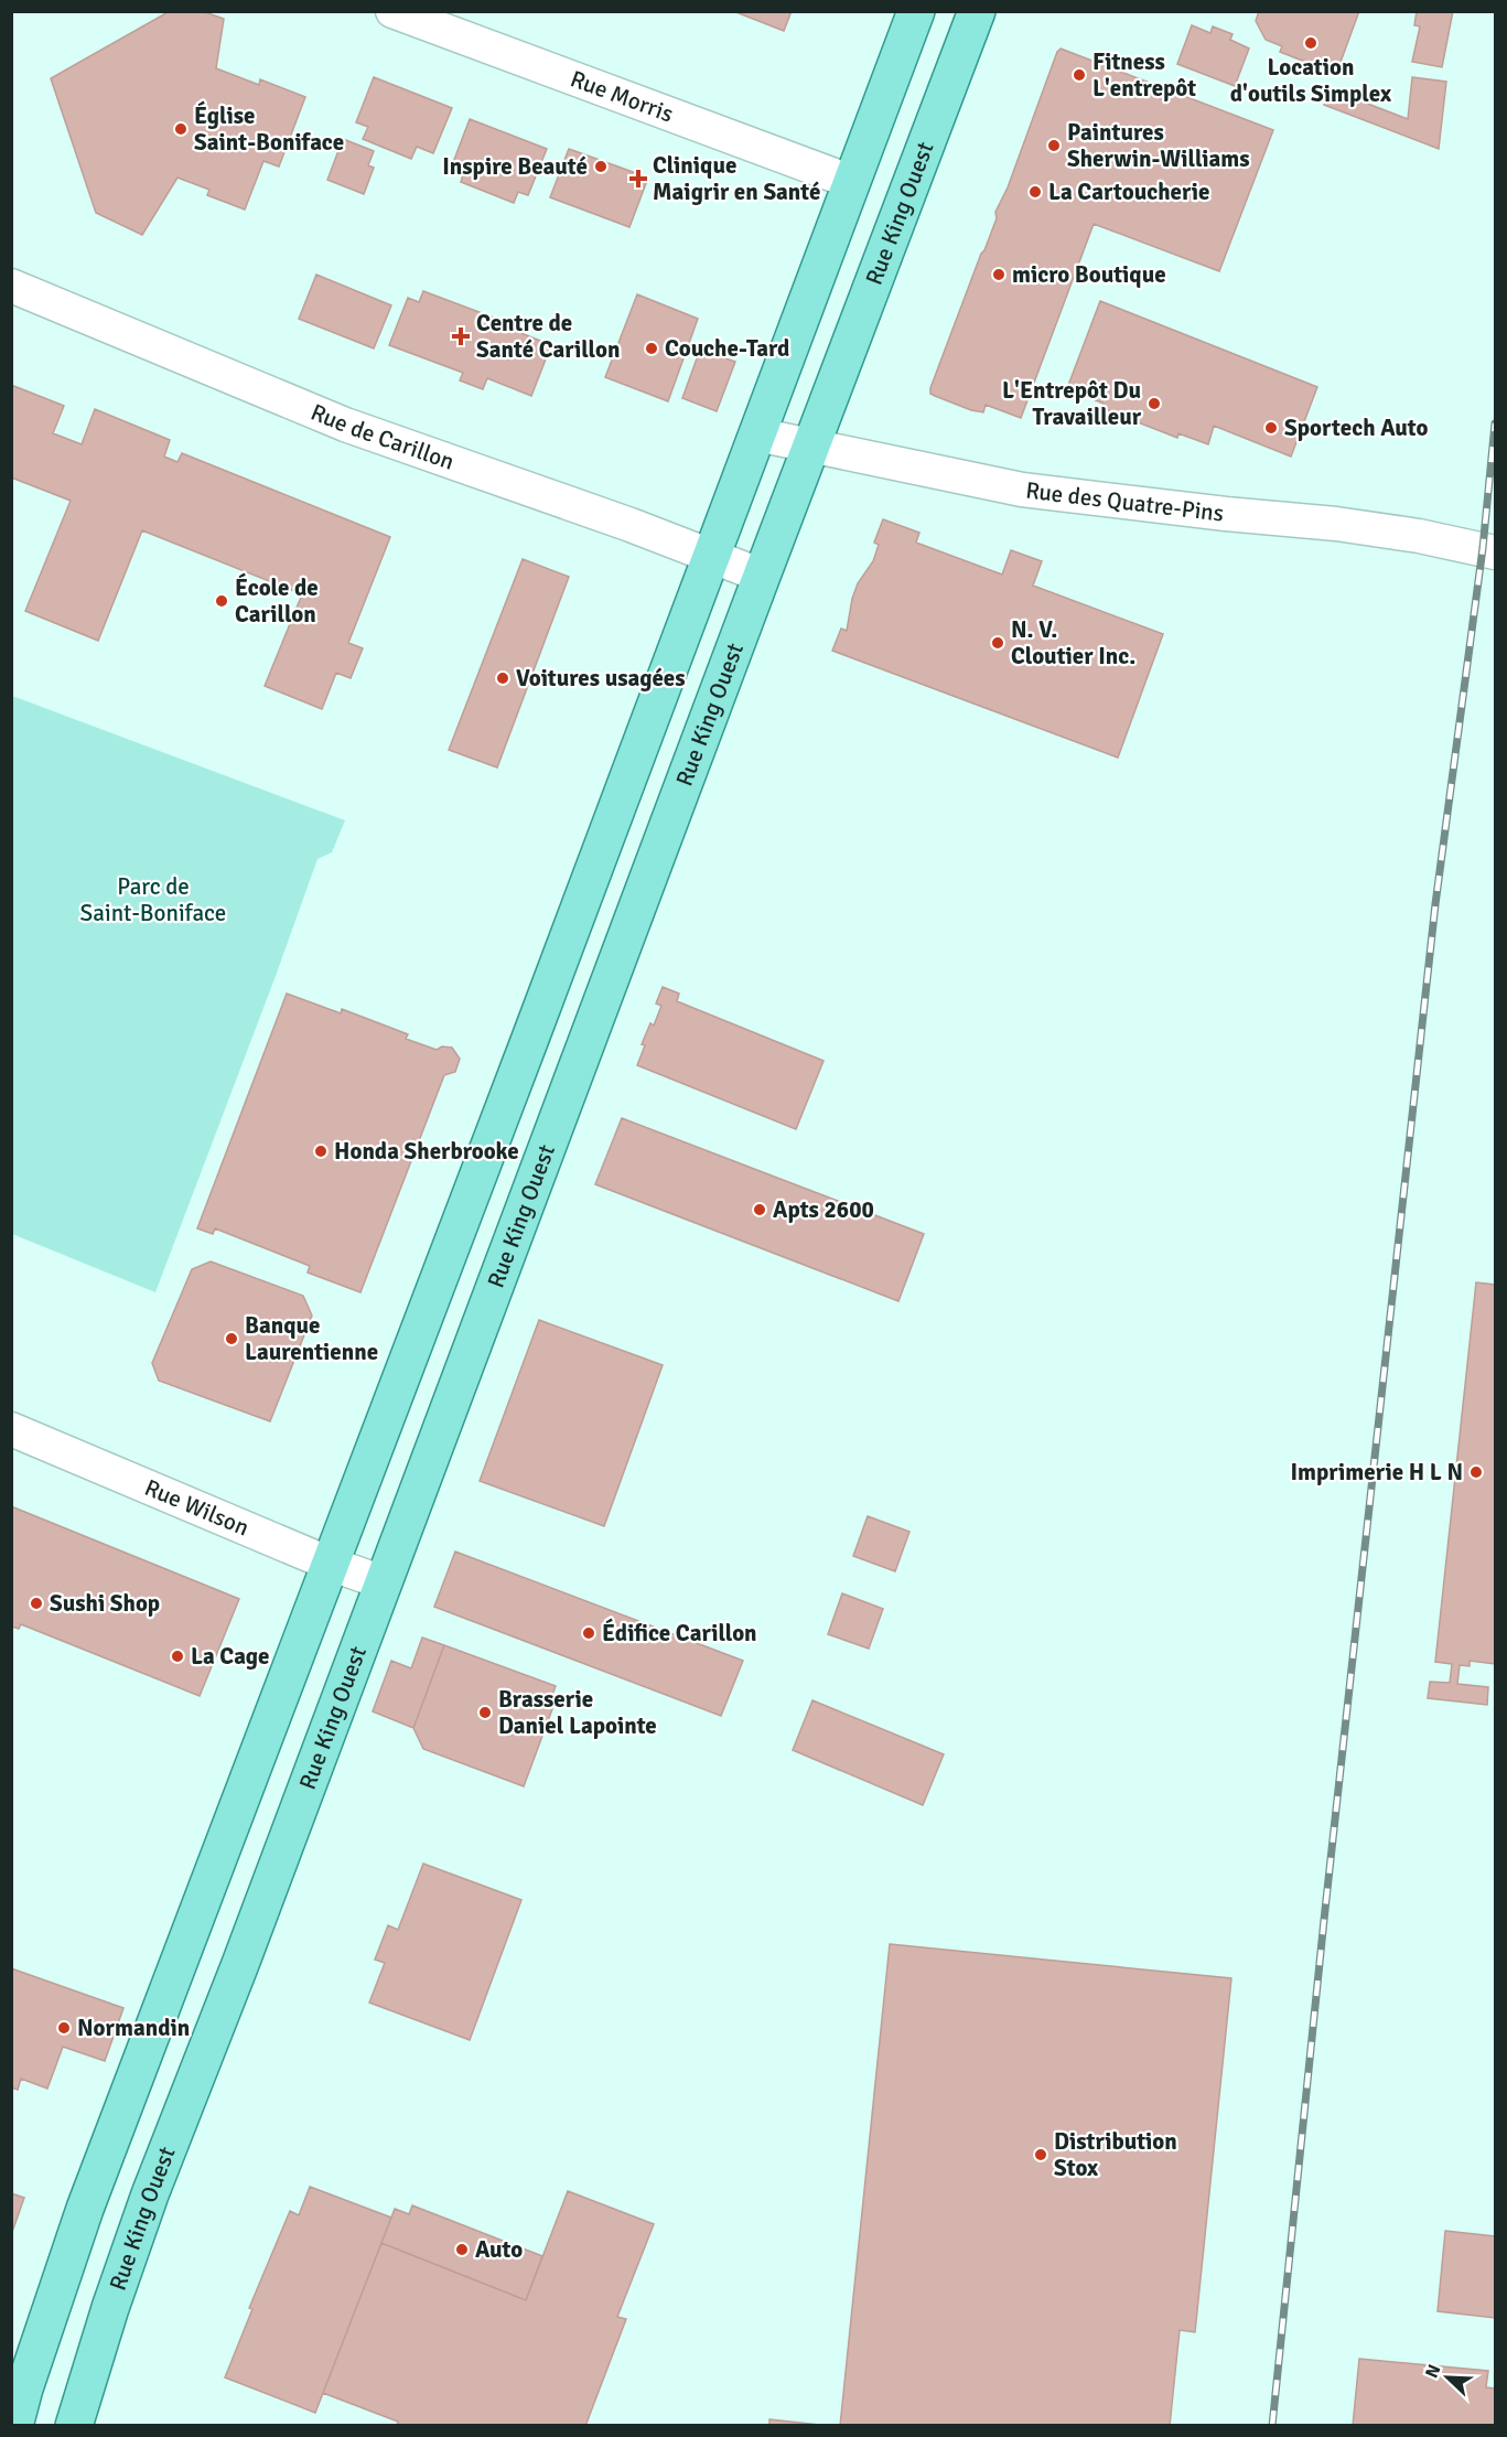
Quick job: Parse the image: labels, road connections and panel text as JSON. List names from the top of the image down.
{
  "streets": {
    "main road": ["Rue King Ouest"],
    "street": [
      "Rue Morris",
      "Rue de Carillon",
      "Rue des Quatre-Pins",
      "Rue Wilson"
    ]
  },
  "crossings": [
    ["Rue King Ouest", "Rue de Carillon"],
    ["Rue King Ouest", "Rue des Quatre-Pins"],
    ["Rue King Ouest", "Rue Wilson"]
  ],
  "parks": ["Parc de Saint-Boniface"],
  "places": {
    "other": [
      "Location d'outils Simplex",
      "Fitness L'entrepôt",
      "Église Saint-Boniface",
      "Paintures Sherwin-Williams",
      "Inspire Beauté",
      "La Cartoucherie",
      "micro Boutique",
      "Couche-Tard",
      "L'Entrepôt Du Travailleur",
      "Sportech Auto",
      "École de Carillon",
      "N. V. Cloutier Inc.",
      "Voitures usagées",
      "Honda Sherbrooke",
      "Apts 2600",
      "Banque Laurentienne",
      "Imprimerie H L N",
      "Sushi Shop",
      "Édifice Carillon",
      "La Cage",
      "Brasserie Daniel Lapointe",
      "Normandin",
      "Distribution Stox",
      "Auto"
    ],
    "health": ["Clinique Maigrir en Santé", "Centre de Santé Carillon"]
  },
  "north": "top left"
}
